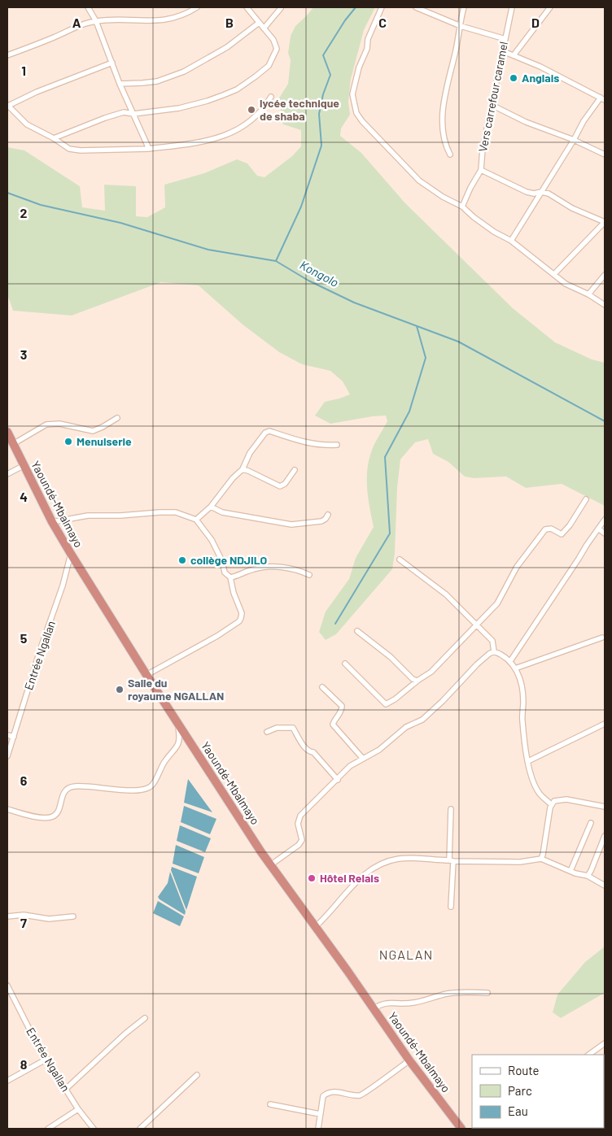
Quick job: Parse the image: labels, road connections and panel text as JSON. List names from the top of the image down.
{
  "streets": {
    "highway": ["Yaoundé-Mbalmayo"],
    "street": ["Vers carrefour caramel", "Entrée Ngallan"]
  },
  "crossings": [
    ["Yaoundé-Mbalmayo", "Entrée Ngallan"]
  ],
  "districts": ["NGALAN"],
  "water": ["Kongolo"],
  "places": [
    "Anglais",
    "lycée technique de shaba",
    "Menuiserie",
    "collège NDJILO",
    "Salle du royaume NGALLAN",
    "Hôtel Relais"
  ],
  "legend": ["Route", "Parc", "Eau"],
  "grid": {
    "columns": [
      "A",
      "B",
      "C",
      "D"
    ],
    "rows": [
      "1",
      "2",
      "3",
      "4",
      "5",
      "6",
      "7",
      "8"
    ]
  }
}
